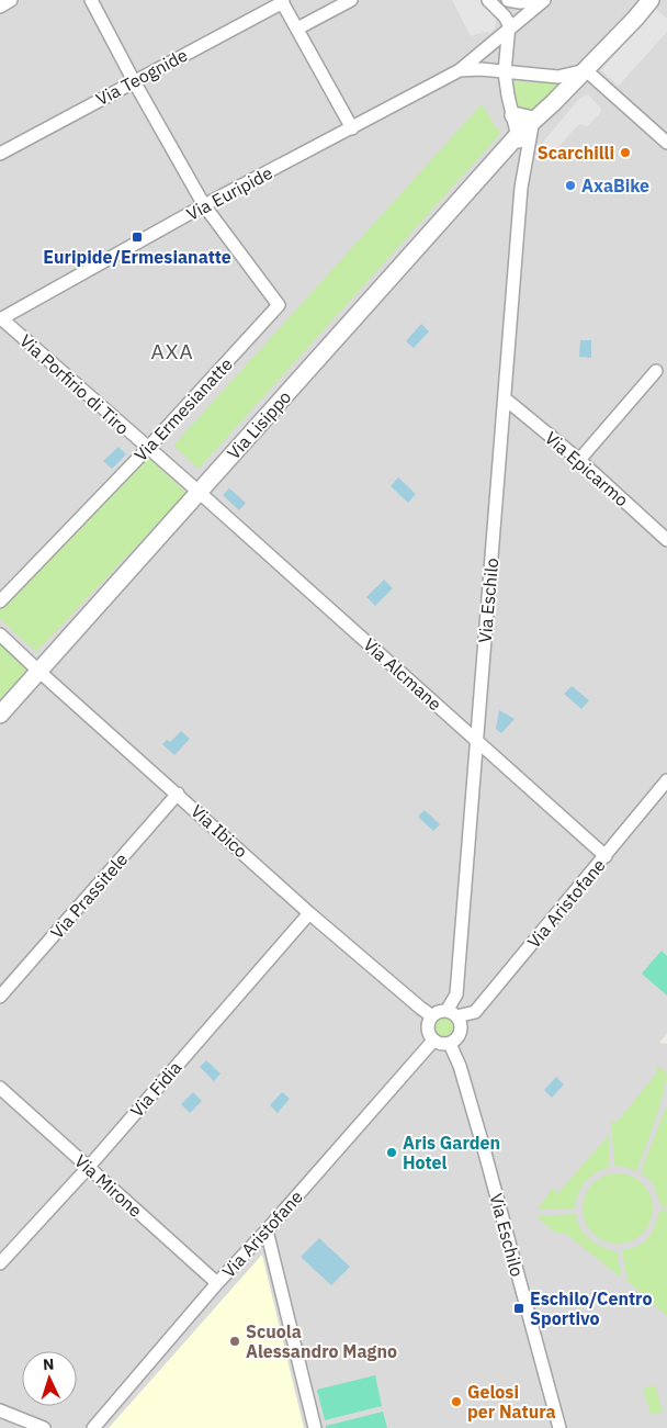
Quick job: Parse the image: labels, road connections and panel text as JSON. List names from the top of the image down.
{
  "streets": {
    "street": [
      "Via Teognide",
      "Via Euripide",
      "Via Porfirio di Tiro",
      "Via Ermesianatte",
      "Via Lisippo",
      "Via Epicarmo",
      "Via Eschilo",
      "Via Alcmane",
      "Via Ibico",
      "Via Prassitele",
      "Via Aristofane",
      "Via Fidia",
      "Via Mirone"
    ]
  },
  "crossings": [
    ["Via Euripide", "Via Porfirio di Tiro"],
    ["Via Euripide", "Via Ermesianatte"],
    ["Via Porfirio di Tiro", "Via Ermesianatte"],
    ["Via Porfirio di Tiro", "Via Lisippo"],
    ["Via Porfirio di Tiro", "Via Alcmane"],
    ["Via Lisippo", "Via Alcmane"],
    ["Via Lisippo", "Via Ibico"],
    ["Via Epicarmo", "Via Eschilo"],
    ["Via Eschilo", "Via Alcmane"],
    ["Via Eschilo", "Via Ibico"],
    ["Via Eschilo", "Via Aristofane"],
    ["Via Alcmane", "Via Aristofane"],
    ["Via Ibico", "Via Prassitele"],
    ["Via Ibico", "Via Aristofane"],
    ["Via Ibico", "Via Fidia"],
    ["Via Aristofane", "Via Mirone"],
    ["Via Fidia", "Via Mirone"]
  ],
  "districts": ["AXA"],
  "places": {
    "other": [
      "Scarchilli",
      "AxaBike",
      "Aris Garden Hotel",
      "Scuola Alessandro Magno",
      "Gelosi per Natura"
    ],
    "transit": ["Euripide/Ermesianatte", "Eschilo/Centro Sportivo"]
  },
  "north": "top"
}
